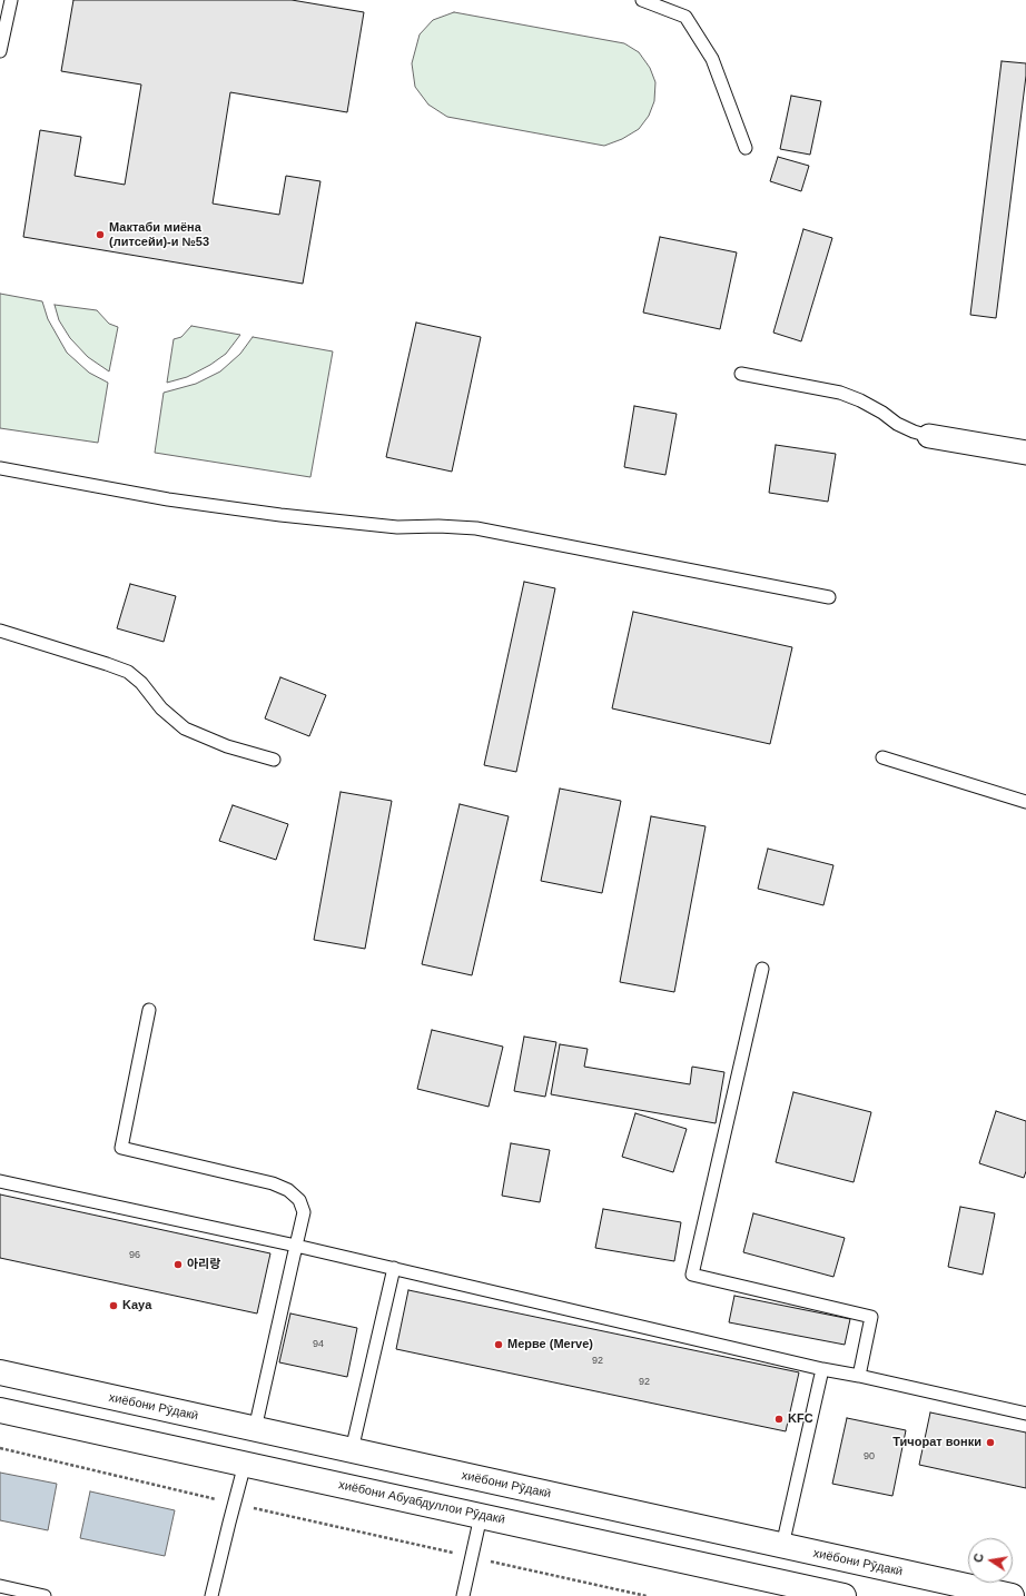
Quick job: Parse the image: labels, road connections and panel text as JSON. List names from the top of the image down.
{
  "streets": {
    "highway": ["хиёбони Рӯдакӣ", "хиёбони Абуабдуллои Рӯдакӣ"]
  },
  "places": [
    "Мактаби миёна (литсейи)-и №53",
    "아리랑",
    "Kaya",
    "Mерве (Merve)",
    "KFC",
    "Тичорат вонки"
  ],
  "house_numbers": [
    "96",
    "94",
    "92",
    "92",
    "90"
  ],
  "north": "left"
}
